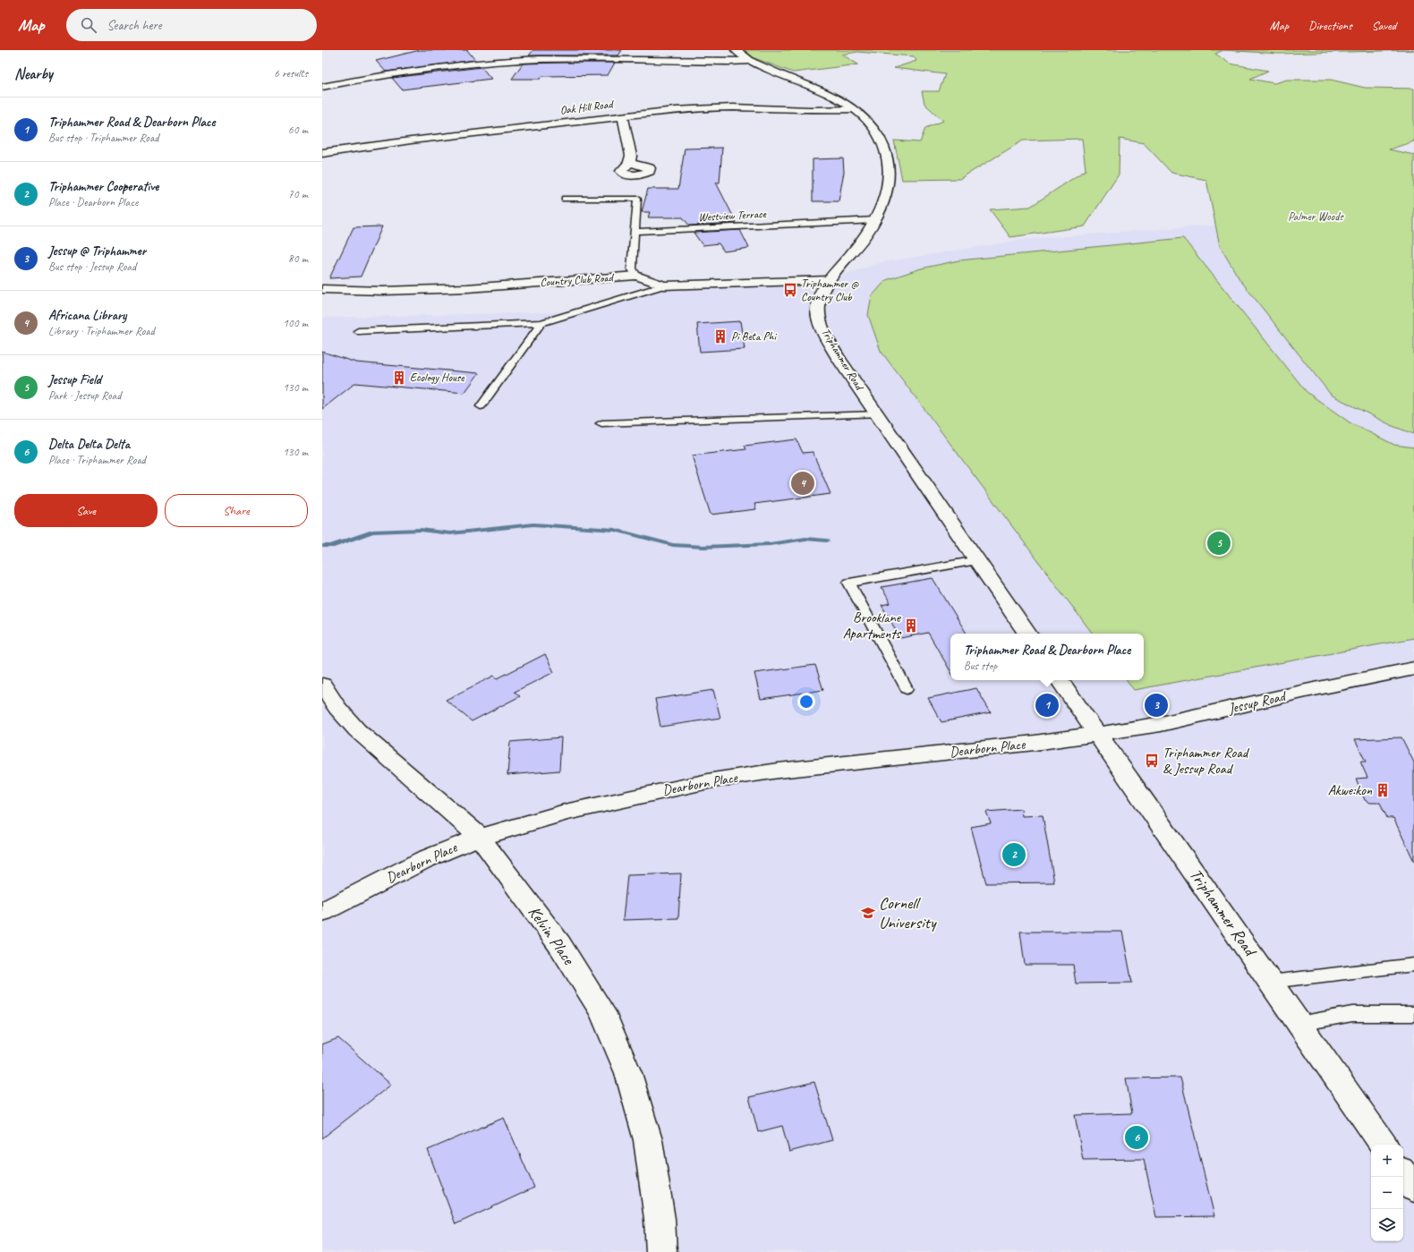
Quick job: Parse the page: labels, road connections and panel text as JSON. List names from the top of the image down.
{
  "streets": {
    "street": [
      "Oak Hill Road",
      "Country Club Road",
      "Triphammer Road",
      "Jessup Road",
      "Dearborn Place",
      "Kelvin Place"
    ],
    "lane": ["Westview Terrace"]
  },
  "crossings": [
    ["Oak Hill Road", "Triphammer Road"],
    ["Westview Terrace", "Triphammer Road"],
    ["Country Club Road", "Triphammer Road"],
    ["Triphammer Road", "Jessup Road"],
    ["Triphammer Road", "Dearborn Place"],
    ["Jessup Road", "Dearborn Place"],
    ["Dearborn Place", "Kelvin Place"]
  ],
  "parks": ["Palmer Woods"],
  "places": {
    "bus stop": ["Triphammer @ Country Club", "Triphammer Road & Jessup Road"],
    "building": [
      "Pi Beta Phi",
      "Ecology House",
      "Brooklane Apartments",
      "Akwe:kon"
    ],
    "school or university": ["Cornell University"]
  },
  "page": {
    "header": "Map",
    "search": "Search here",
    "nav": ["Map", "Directions", "Saved"],
    "heading": ["Nearby", "6 results"],
    "list": [
      {
        "mark": "1",
        "name": "Triphammer Road & Dearborn Place",
        "note": "Bus stop · Triphammer Road",
        "value": "60 m"
      },
      {
        "mark": "2",
        "name": "Triphammer Cooperative",
        "note": "Place · Dearborn Place",
        "value": "70 m"
      },
      {
        "mark": "3",
        "name": "Jessup @ Triphammer",
        "note": "Bus stop · Jessup Road",
        "value": "80 m"
      },
      {
        "mark": "4",
        "name": "Africana Library",
        "note": "Library · Triphammer Road",
        "value": "100 m"
      },
      {
        "mark": "5",
        "name": "Jessup Field",
        "note": "Park · Jessup Road",
        "value": "130 m"
      },
      {
        "mark": "6",
        "name": "Delta Delta Delta",
        "note": "Place · Triphammer Road",
        "value": "130 m"
      }
    ],
    "pins": [
      "4",
      "5",
      "1",
      "3",
      "2",
      "6"
    ],
    "buttons": ["Save", "Share"],
    "popup": ["Triphammer Road & Dearborn Place", "Bus stop"],
    "map_buttons": ["+", "−"]
  }
}
